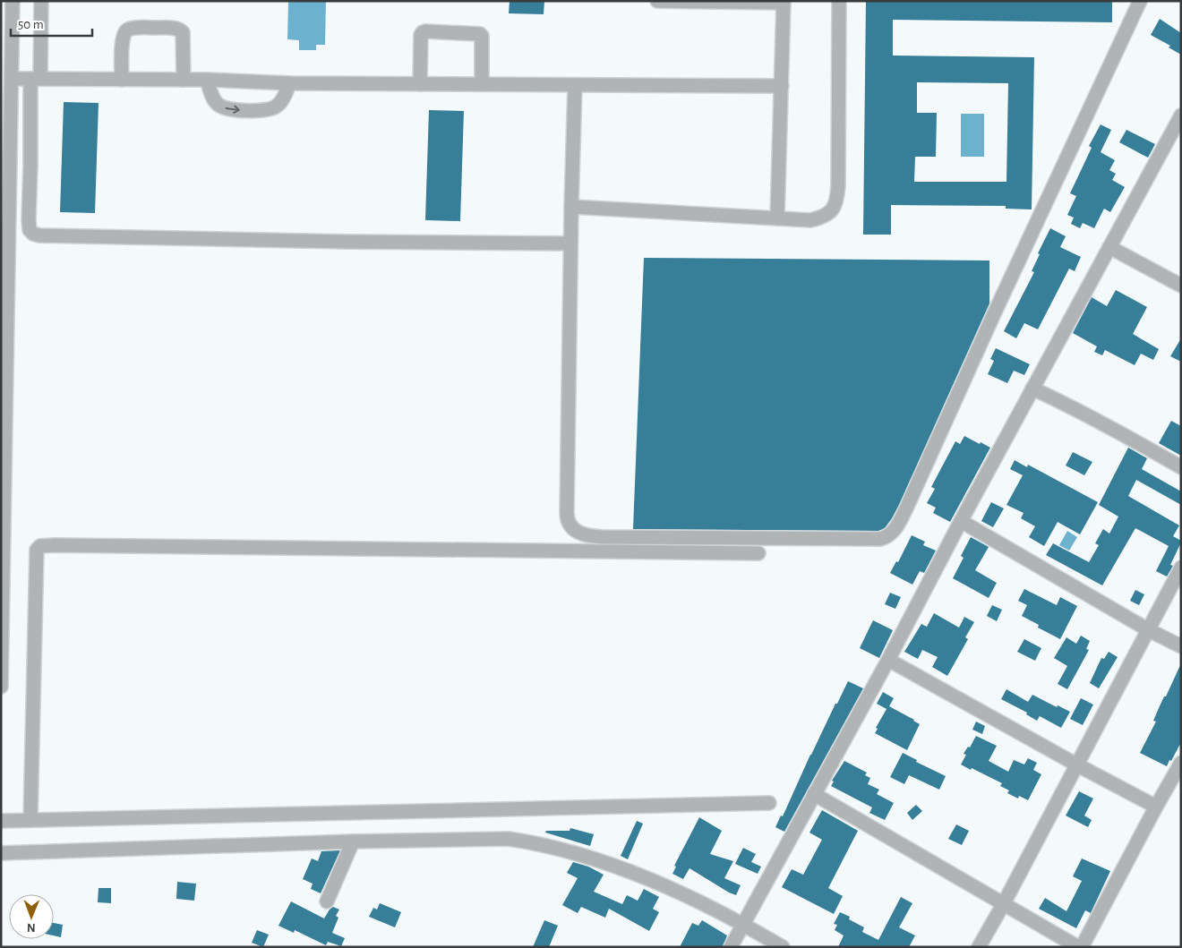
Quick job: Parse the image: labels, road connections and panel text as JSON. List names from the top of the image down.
{
  "scale_bar": "50 m",
  "north": "bottom"
}
